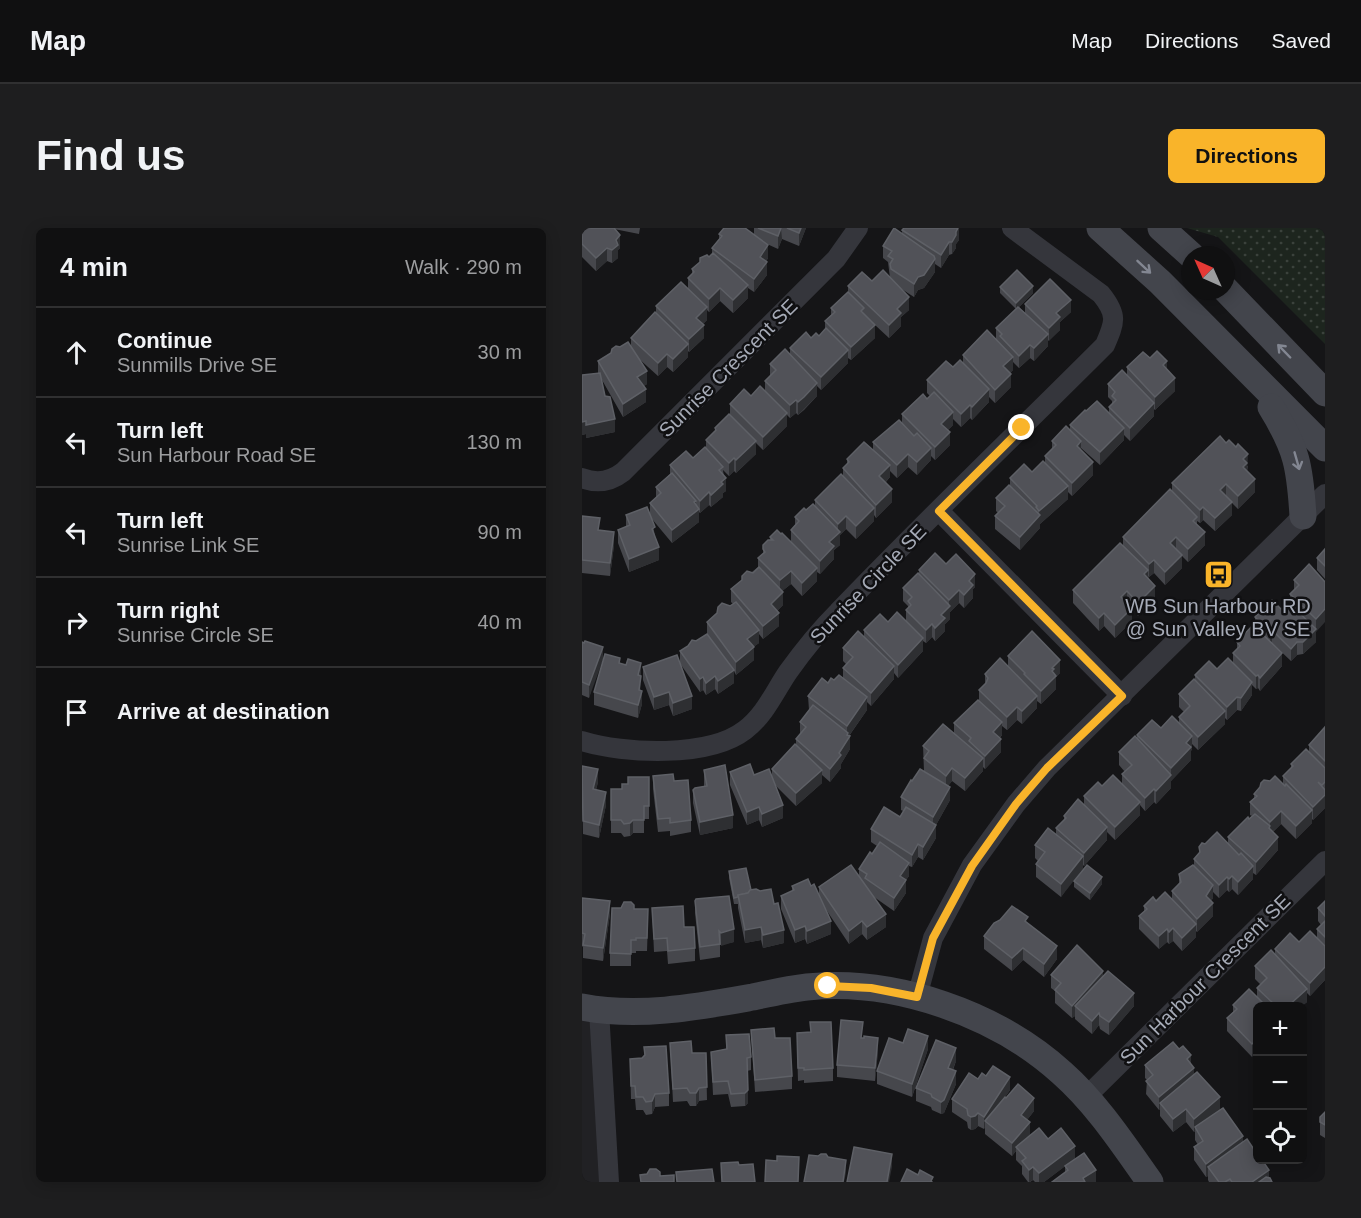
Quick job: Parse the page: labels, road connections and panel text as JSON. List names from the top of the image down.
{
  "streets": {
    "street": ["Sunrise Crescent SE", "Sunrise Circle SE", "Sun Harbour Crescent SE"]
  },
  "places": {
    "bus stop": ["WB Sun Harbour RD @ Sun Valley BV SE"]
  },
  "north": "top left",
  "page": {
    "header": "Map",
    "nav": ["Map", "Directions", "Saved"],
    "buttons": "Directions",
    "title": "Find us",
    "heading": ["4 min", "Walk · 290 m"],
    "list": [
      ["Continue", "Sunmills Drive SE", "30 m"],
      ["Turn left", "Sun Harbour Road SE", "130 m"],
      ["Turn left", "Sunrise Link SE", "90 m"],
      ["Turn right", "Sunrise Circle SE", "40 m"],
      "Arrive at destination"
    ],
    "map_buttons": ["+", "−"]
  }
}
